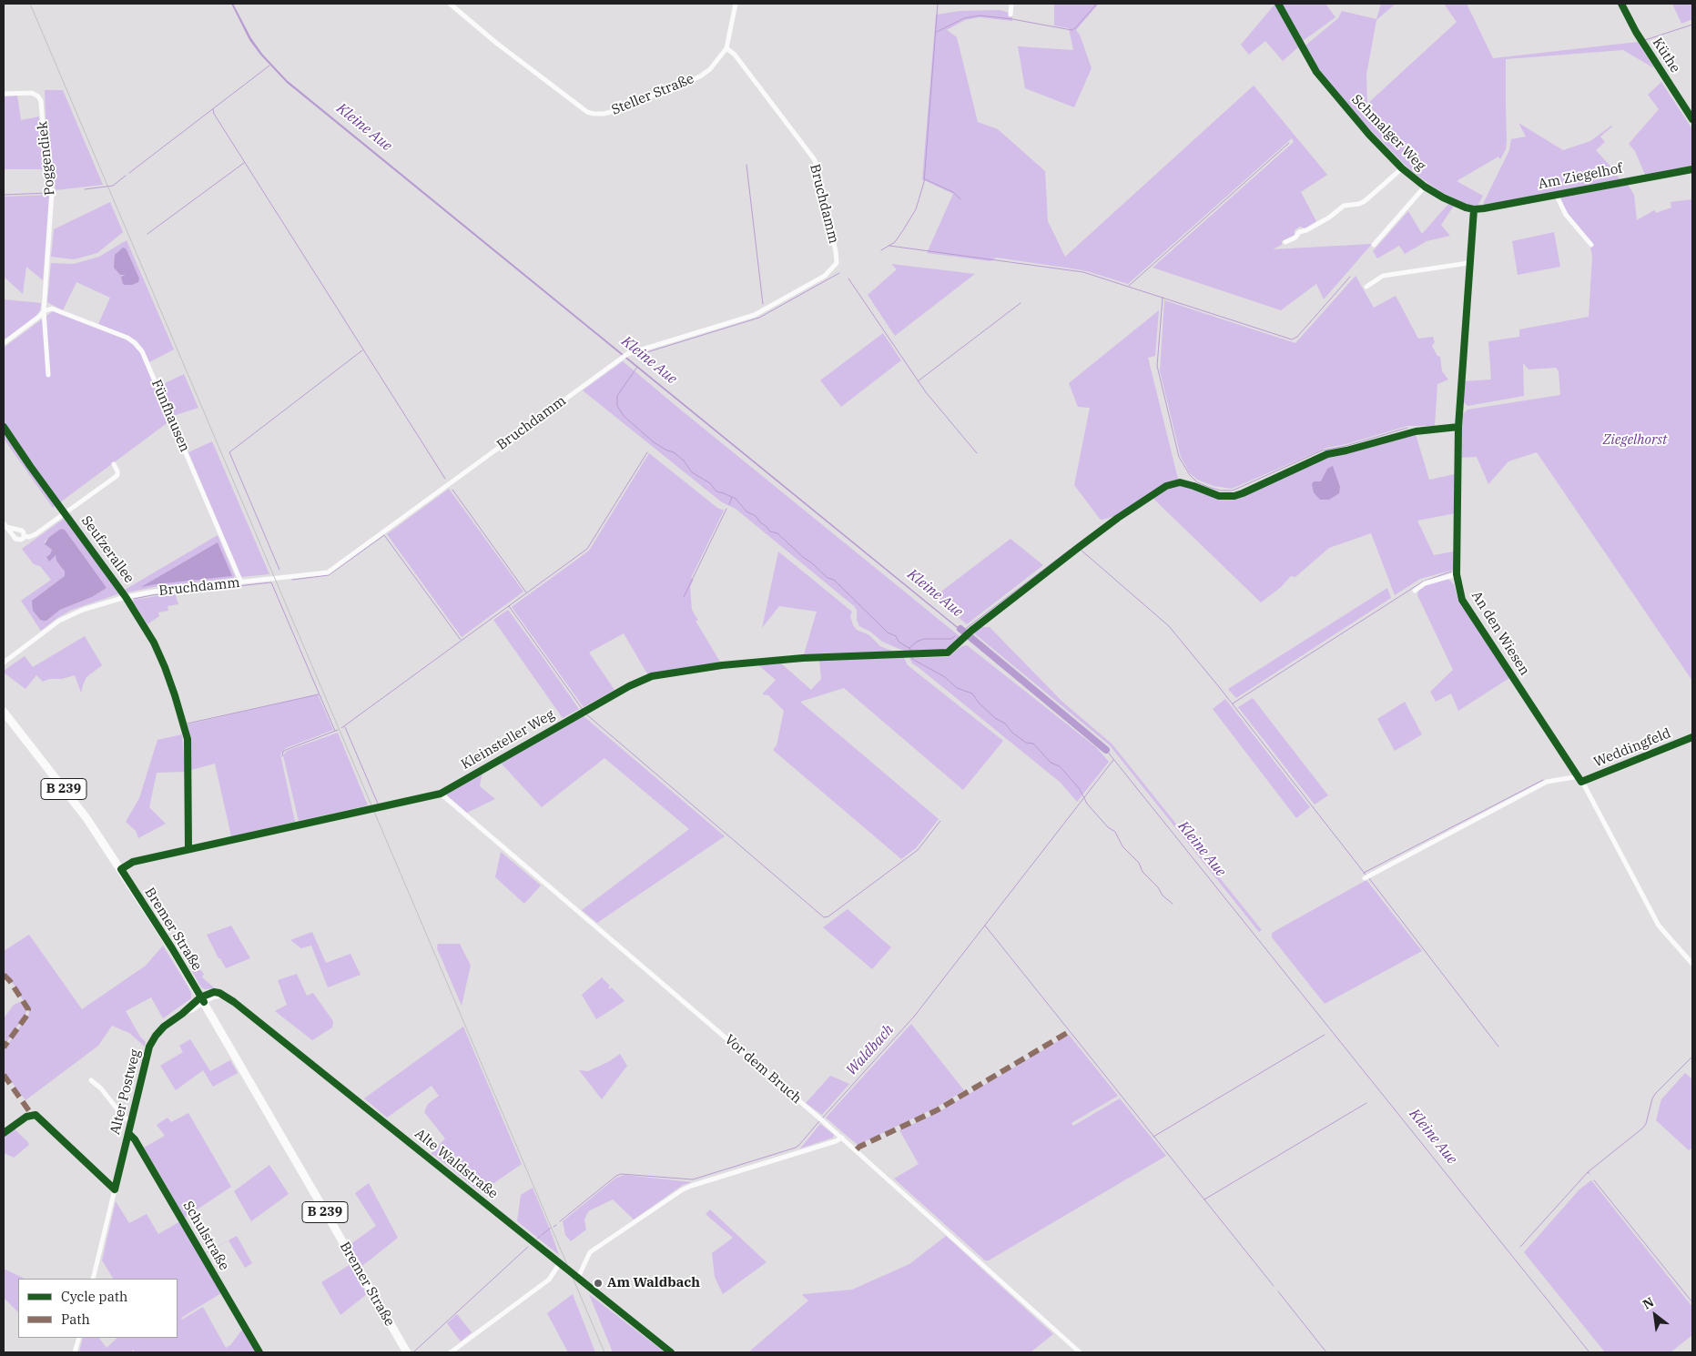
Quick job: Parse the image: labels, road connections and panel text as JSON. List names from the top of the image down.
{
  "streets": {
    "main road": ["B 239", "Bremer Straße"],
    "street": [
      "Küthe",
      "Steller Straße",
      "Schmalger Weg",
      "Poggendiek",
      "Am Ziegelhof",
      "Bruchdamm",
      "Fünfhausen",
      "Seufzerallee",
      "An den Wiesen",
      "Kleinsteller Weg",
      "Weddingfeld",
      "Vor dem Bruch",
      "Alter Postweg",
      "Alte Waldstraße",
      "Schulstraße"
    ]
  },
  "crossings": [
    ["Steller Straße", "Bruchdamm"],
    ["Schmalger Weg", "Am Ziegelhof"],
    ["Poggendiek", "Fünfhausen"],
    ["Bruchdamm", "Fünfhausen"],
    ["Bruchdamm", "Seufzerallee"],
    ["Seufzerallee", "Kleinsteller Weg"],
    ["An den Wiesen", "Weddingfeld"],
    ["Kleinsteller Weg", "Bremer Straße"],
    ["Kleinsteller Weg", "Vor dem Bruch"],
    ["Bremer Straße", "Alter Postweg"],
    ["Bremer Straße", "Alte Waldstraße"],
    ["Alter Postweg", "Alte Waldstraße"],
    ["Alter Postweg", "Schulstraße"]
  ],
  "water": ["Kleine Aue", "Waldbach"],
  "parks": ["Ziegelhorst"],
  "places": ["Am Waldbach"],
  "legend": ["Cycle path", "Path"],
  "north": "top left"
}
